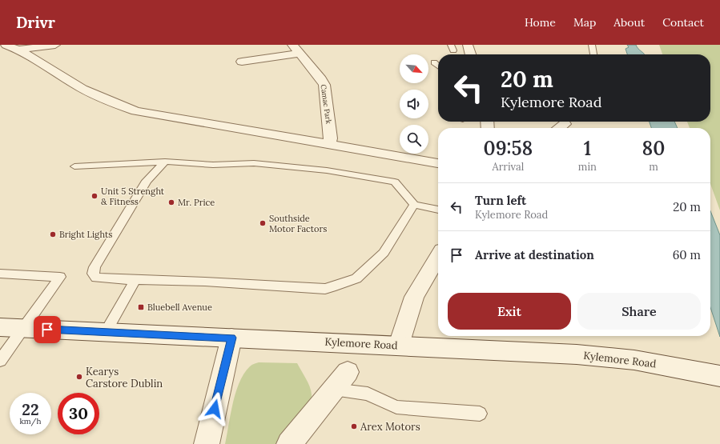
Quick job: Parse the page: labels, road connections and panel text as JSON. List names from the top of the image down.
{
  "streets": {
    "street": ["Camac Park", "Kylemore Road"]
  },
  "places": {
    "other": [
      "Unit 5 Strenght & Fitness",
      "Mr. Price",
      "Southside Motor Factors",
      "Bright Lights",
      "Kearys Carstore Dublin",
      "Arex Motors"
    ],
    "transit": ["Bluebell Avenue"]
  },
  "north": "bottom right",
  "page": {
    "header": "Drivr",
    "nav": [
      "Home",
      "Map",
      "About",
      "Contact"
    ],
    "turn": ["20 m", "Kylemore Road"],
    "eta": [
      "09:58",
      "Arrival",
      "1",
      "min",
      "80",
      "m"
    ],
    "list": [
      {
        "name": "Turn left",
        "note": "Kylemore Road",
        "value": "20 m"
      },
      {
        "name": "Arrive at destination",
        "value": "60 m"
      }
    ],
    "buttons": ["Exit", "Share"],
    "speed": "22 km/h",
    "limit": "30"
  }
}
